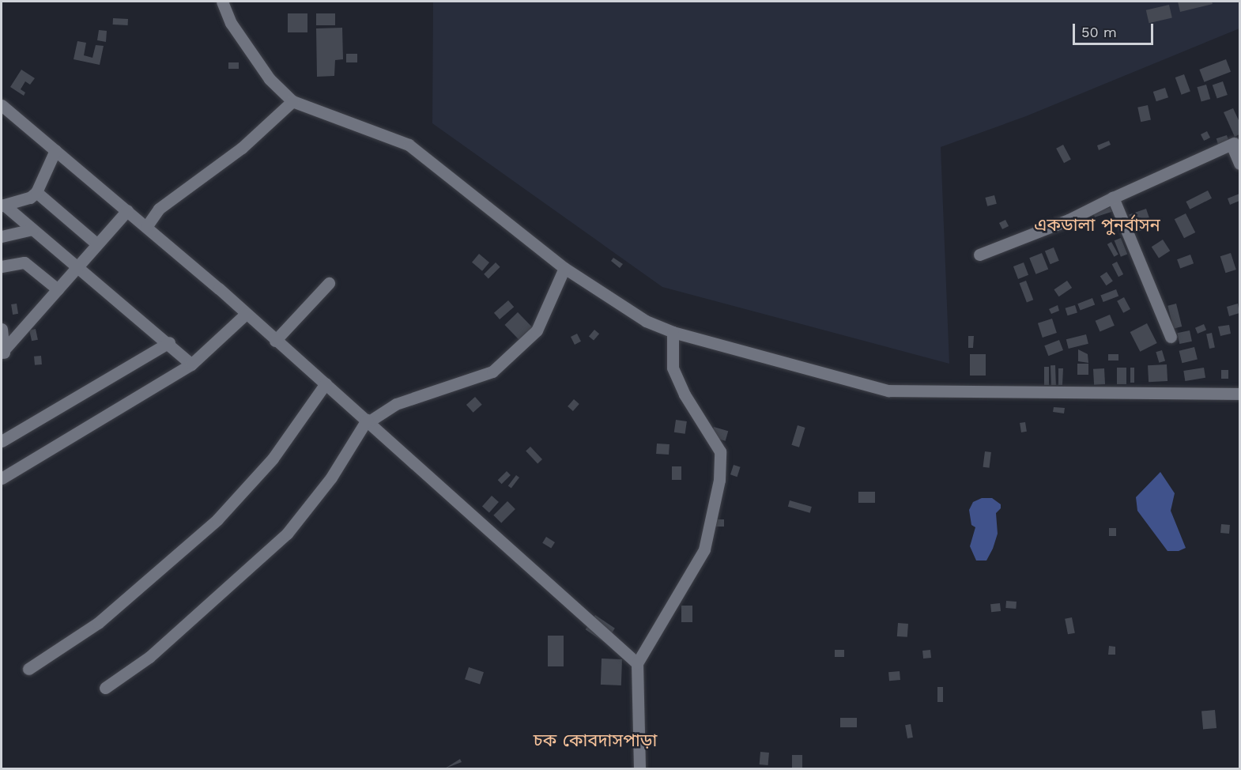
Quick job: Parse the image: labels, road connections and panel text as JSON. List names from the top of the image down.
{
  "districts": ["একডালা পুনর্বাসন", "চক কোবদাসপাড়া"],
  "scale_bar": "50 m"
}
